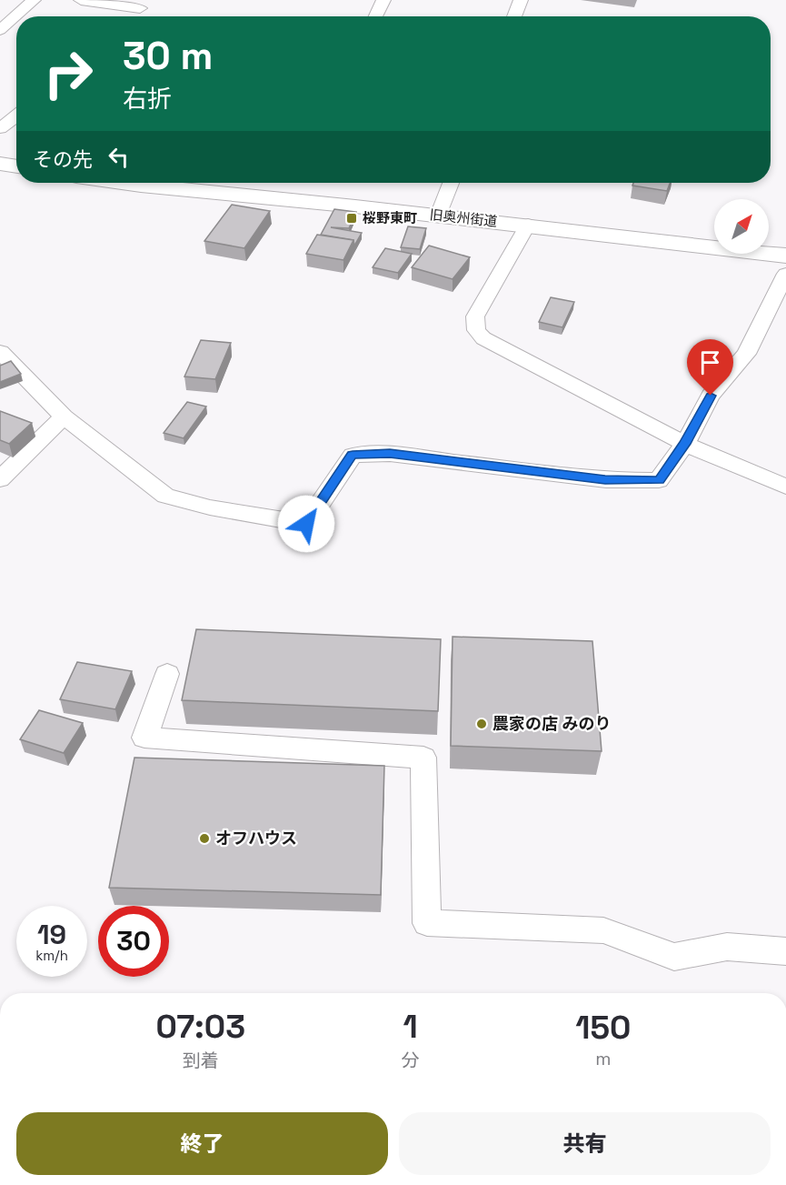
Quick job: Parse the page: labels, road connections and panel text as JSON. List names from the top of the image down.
{
  "streets": {
    "street": ["旧奥州街道"]
  },
  "places": {
    "transit": ["桜野東町"],
    "other": ["農家の店 みのり", "オフハウス"]
  },
  "north": "top right",
  "page": {
    "turn": ["30 m", "右折"],
    "then": "その先",
    "speed": "19 km/h",
    "limit": "30",
    "eta": [
      "07:03",
      "到着",
      "1",
      "分",
      "150",
      "m"
    ],
    "buttons": ["終了", "共有"]
  }
}
